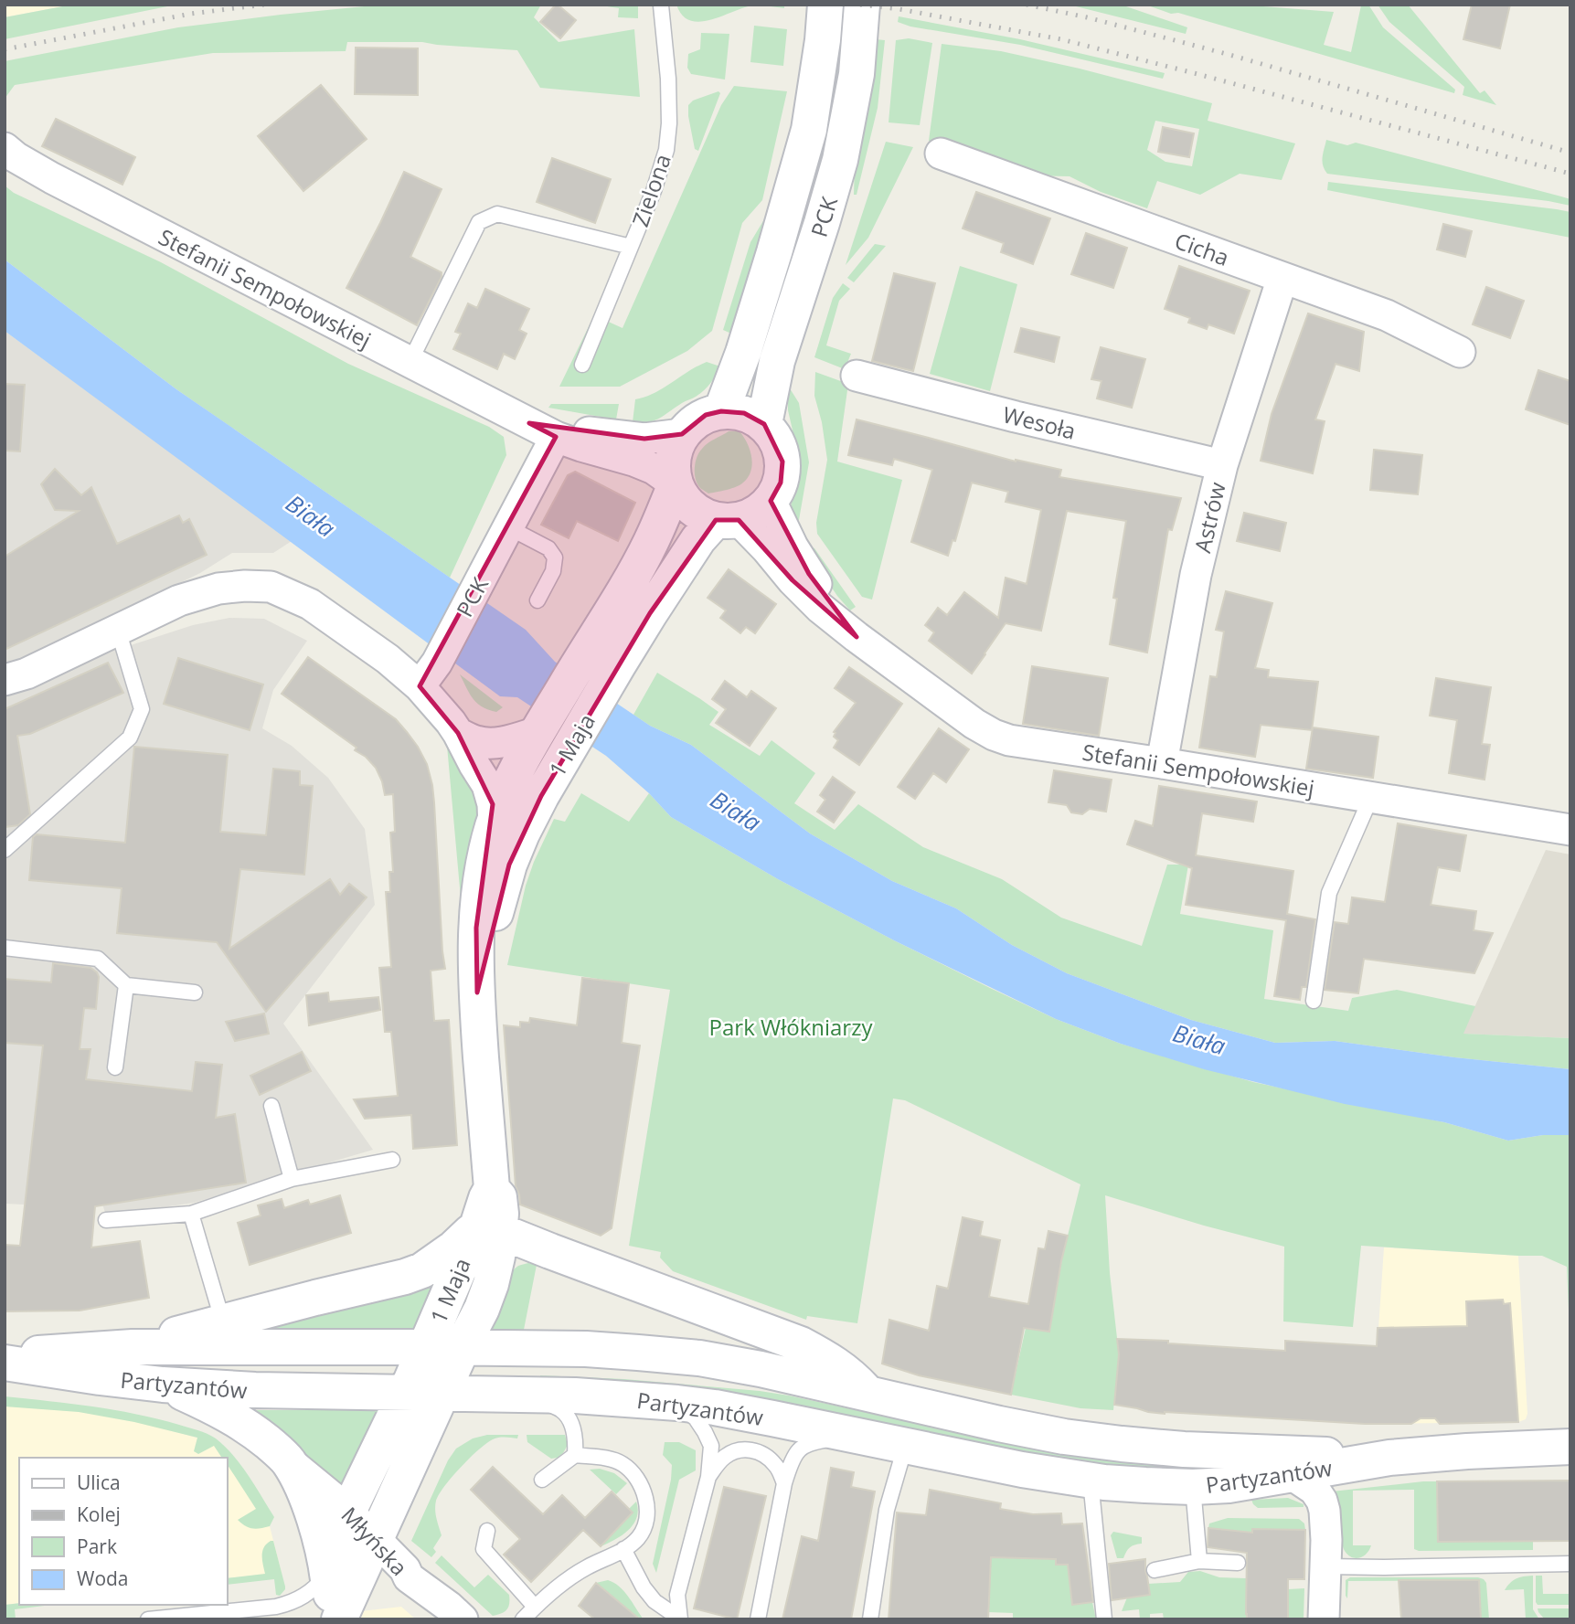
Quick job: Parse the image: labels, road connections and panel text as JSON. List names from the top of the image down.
{
  "streets": {
    "street": [
      "PCK",
      "Cicha",
      "Stefanii Sempołowskiej",
      "Wesoła",
      "Astrów",
      "1 Maja",
      "Partyzantów",
      "Młyńska"
    ],
    "lane": ["Zielona"]
  },
  "crossings": [
    ["PCK", "Stefanii Sempołowskiej"],
    ["PCK", "1 Maja"],
    ["Cicha", "Astrów"],
    ["Stefanii Sempołowskiej", "Astrów"],
    ["Stefanii Sempołowskiej", "1 Maja"],
    ["Wesoła", "Astrów"],
    ["1 Maja", "Partyzantów"],
    ["1 Maja", "Młyńska"]
  ],
  "water": ["Biała"],
  "parks": ["Park Włókniarzy"],
  "legend": [
    "Ulica",
    "Kolej",
    "Park",
    "Woda"
  ]
}
